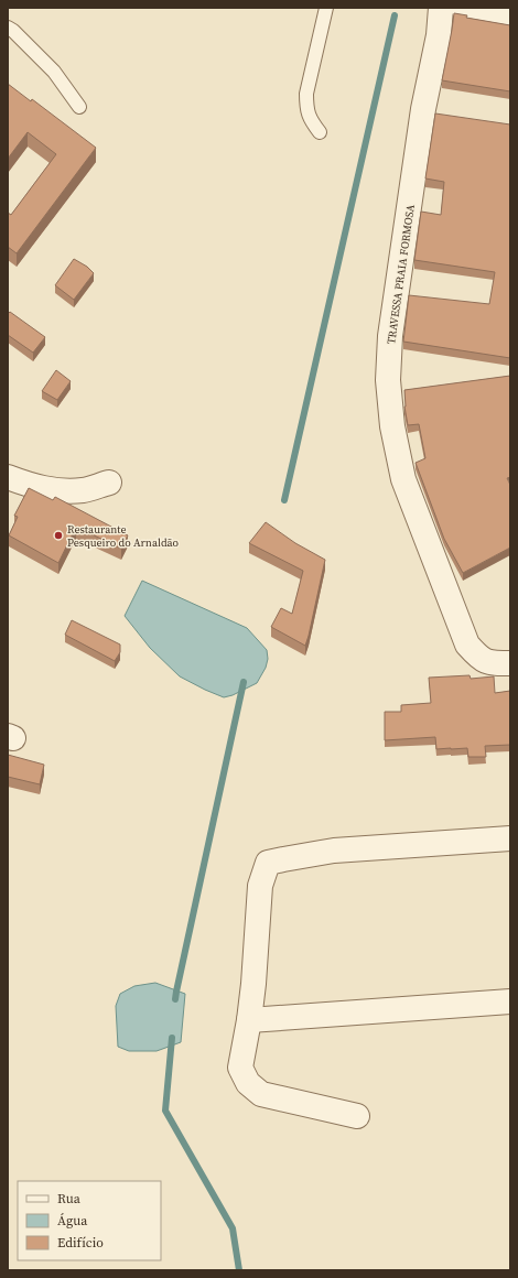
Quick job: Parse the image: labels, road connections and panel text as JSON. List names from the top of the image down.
{
  "streets": {
    "street": ["TRAVESSA PRAIA FORMOSA"]
  },
  "places": ["Restaurante Pesqueiro do Arnaldão"],
  "legend": ["Rua", "Água", "Edifício"]
}
